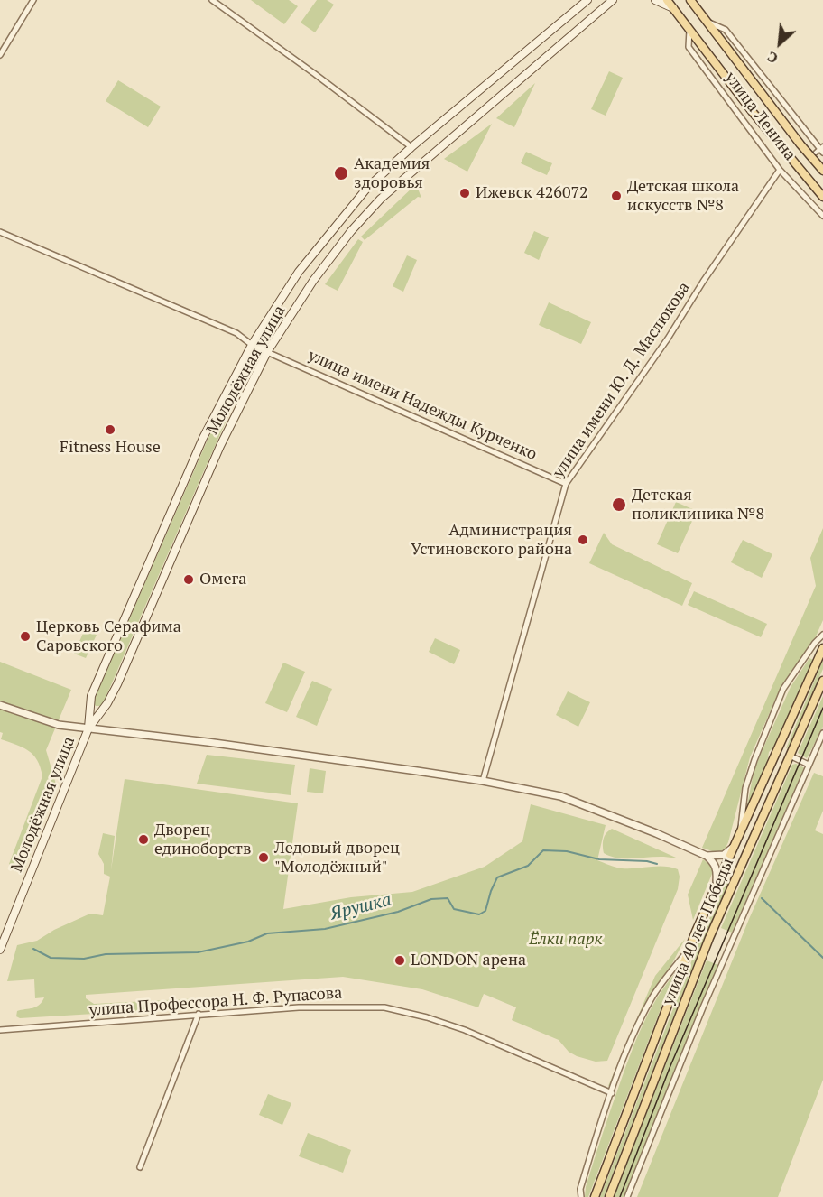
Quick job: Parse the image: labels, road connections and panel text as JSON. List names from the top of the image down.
{
  "streets": {
    "main road": ["улица Ленина", "Молодёжная улица", "улица 40 лет Победы"],
    "street": ["улица имени Ю. Д. Маслюкова", "улица имени Надежды Курченко", "улица Профессора Н. Ф. Рупасова"]
  },
  "crossings": [
    ["улица Ленина", "улица имени Ю. Д. Маслюкова"],
    ["Молодёжная улица", "улица имени Надежды Курченко"],
    ["улица имени Ю. Д. Маслюкова", "улица имени Надежды Курченко"],
    ["улица 40 лет Победы", "улица Профессора Н. Ф. Рупасова"]
  ],
  "water": ["Ярушка"],
  "parks": ["Ёлки парк"],
  "places": [
    "Академия здоровья",
    "Ижевск 426072",
    "Детская школа искусств №8",
    "Fitness House",
    "Детская поликлиника №8",
    "Администрация Устиновского района",
    "Омега",
    "Церковь Серафима Саровского",
    "Дворец единоборств",
    "Ледовый дворец \"Молодёжный\"",
    "LONDON арена"
  ],
  "north": "bottom left"
}
